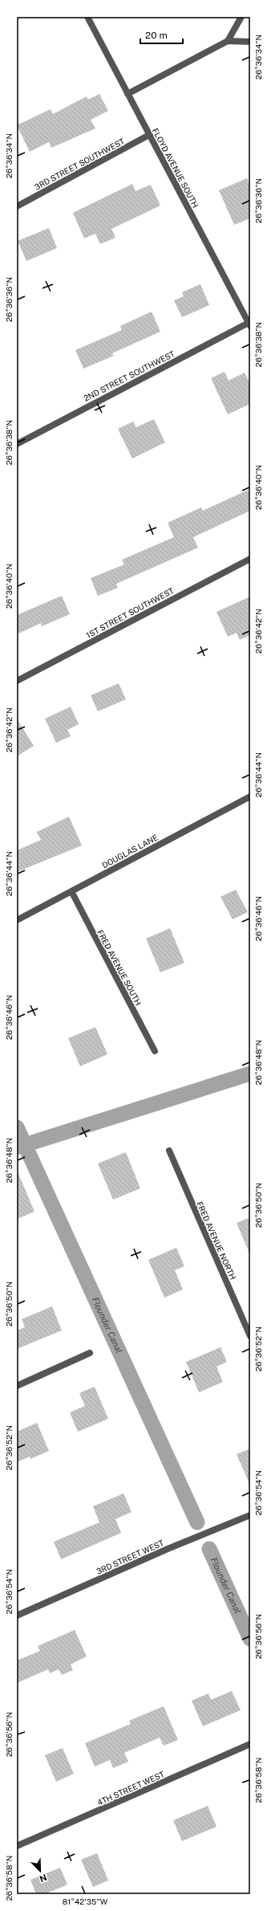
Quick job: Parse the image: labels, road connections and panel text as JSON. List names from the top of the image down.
{
  "streets": {
    "street": [
      "3RD STREET SOUTHWEST",
      "FLOYD AVENUE SOUTH",
      "2ND STREET SOUTHWEST",
      "1ST STREET SOUTHWEST",
      "DOUGLAS LANE",
      "FRED AVENUE SOUTH",
      "FRED AVENUE NORTH",
      "3RD STREET WEST",
      "4TH STREET WEST"
    ]
  },
  "crossings": [
    ["3RD STREET SOUTHWEST", "FLOYD AVENUE SOUTH"],
    ["FLOYD AVENUE SOUTH", "2ND STREET SOUTHWEST"],
    ["DOUGLAS LANE", "FRED AVENUE SOUTH"]
  ],
  "water": ["Flounder Canal"],
  "scale_bar": "20 m",
  "north": "bottom right",
  "coordinates": [
    "26°36'34\"N",
    "26°36'36\"N",
    "26°36'38\"N",
    "26°36'40\"N",
    "26°36'42\"N",
    "26°36'44\"N",
    "26°36'46\"N",
    "26°36'48\"N",
    "26°36'50\"N",
    "26°36'52\"N",
    "26°36'54\"N",
    "26°36'56\"N",
    "26°36'58\"N",
    "81°42'35\"W"
  ]
}
